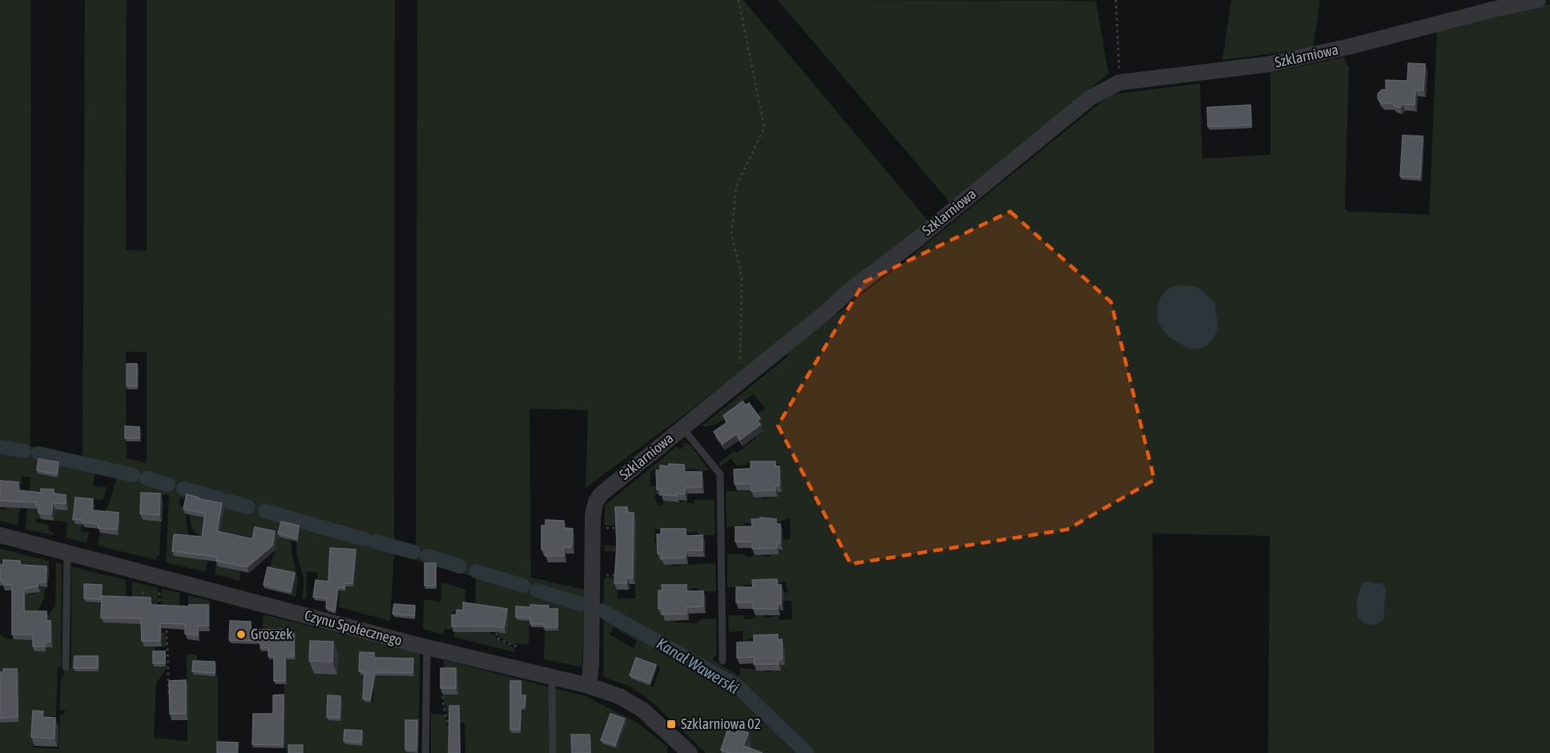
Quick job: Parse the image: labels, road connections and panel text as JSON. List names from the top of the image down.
{
  "streets": {
    "street": ["Szklarniowa", "Czynu Społecznego"]
  },
  "crossings": [
    ["Szklarniowa", "Czynu Społecznego"]
  ],
  "water": ["Kanał Wawerski"],
  "places": {
    "other": ["Groszek"],
    "transit": ["Szklarniowa 02"]
  }
}
